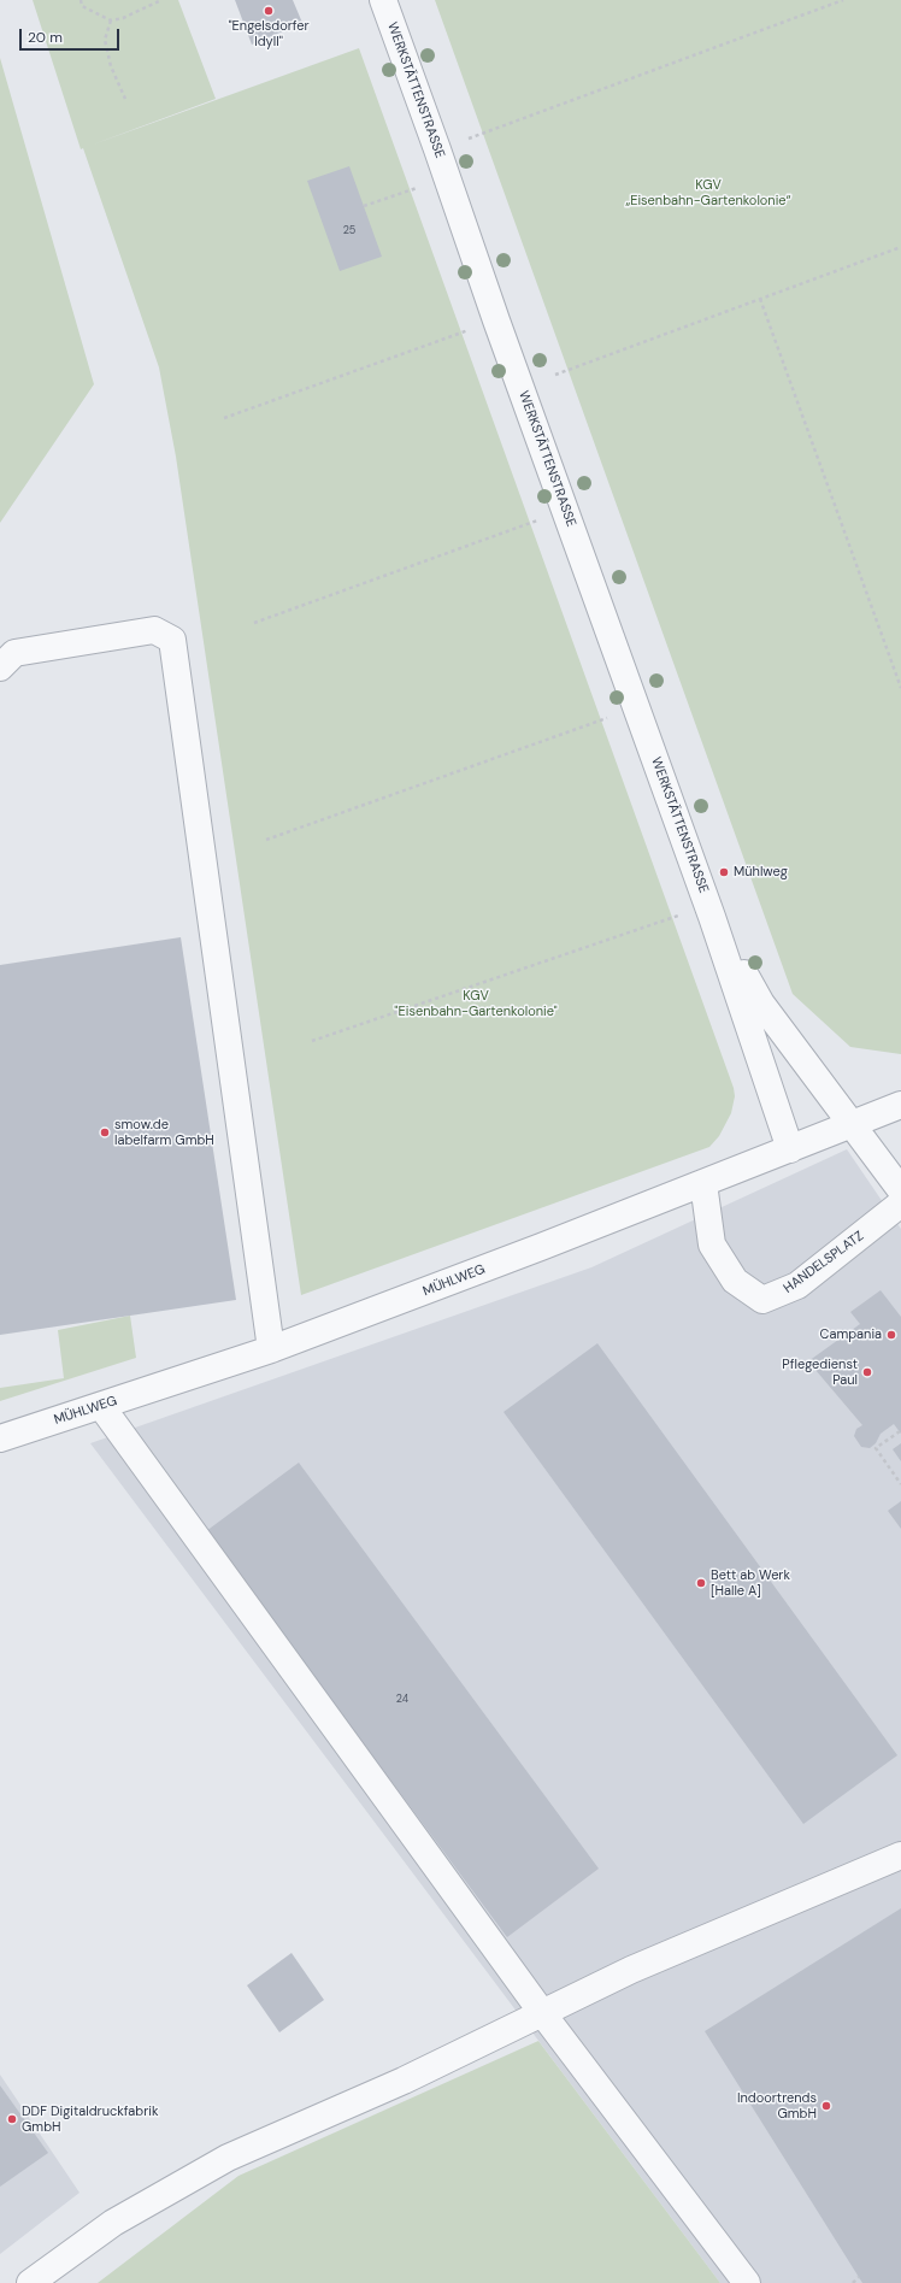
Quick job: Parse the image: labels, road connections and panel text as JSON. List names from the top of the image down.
{
  "streets": {
    "street": ["WERKSTÄTTENSTRASSE", "HANDELSPLATZ", "MÜHLWEG"]
  },
  "crossings": [
    ["WERKSTÄTTENSTRASSE", "MÜHLWEG"],
    ["HANDELSPLATZ", "MÜHLWEG"]
  ],
  "parks": ["KGV „Eisenbahn-Gartenkolonie“", "KGV \"Eisenbahn-Gartenkolonie\""],
  "places": [
    "\"Engelsdorfer Idyll\"",
    "Mühlweg",
    "smow.de labelfarm GmbH",
    "Campania",
    "Pflegedienst Paul",
    "Bett ab Werk [Halle A]",
    "Indoortrends GmbH",
    "DDF Digitaldruckfabrik GmbH"
  ],
  "house_numbers": ["25", "24"],
  "scale_bar": "20 m"
}
